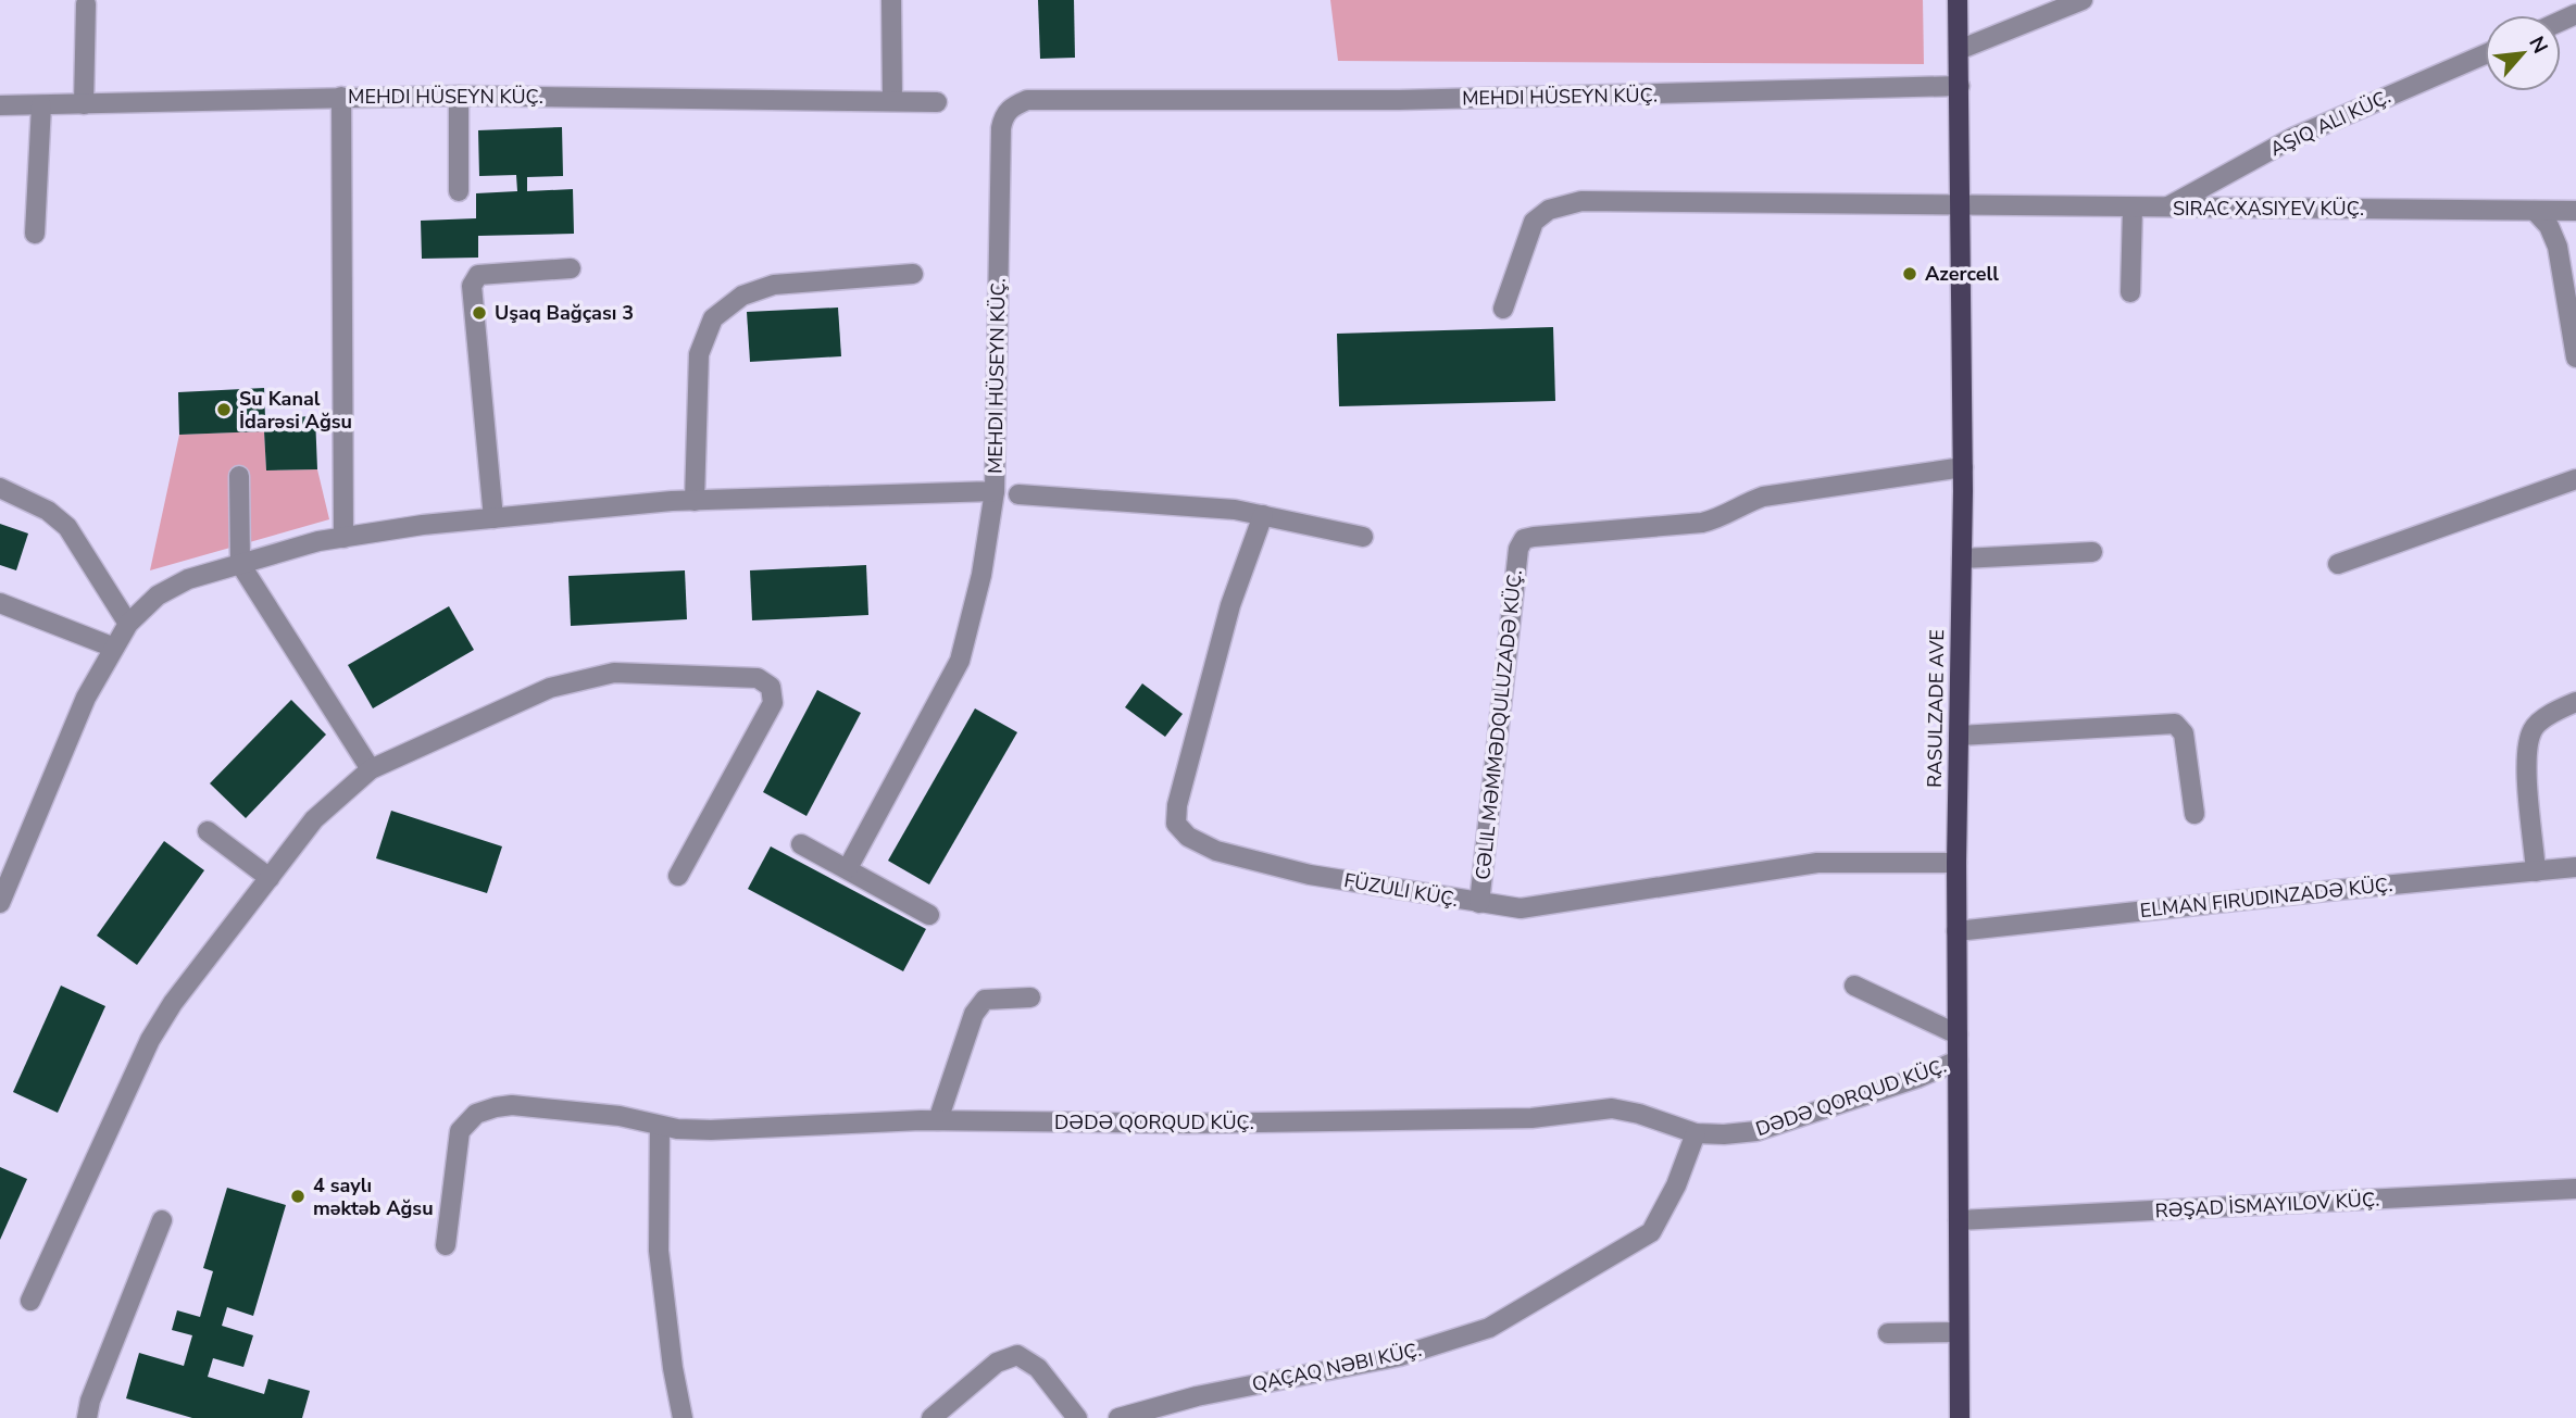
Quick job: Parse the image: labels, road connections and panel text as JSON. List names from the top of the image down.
{
  "streets": {
    "main road": ["RASULZADE AVE"],
    "street": [
      "MEHDI HÜSEYN KÜÇ.",
      "CƏLIL MƏMMƏDQULUZADƏ KÜÇ.",
      "FÜZULI KÜÇ.",
      "ELMAN FIRUDINZADƏ KÜÇ.",
      "DƏDƏ QORQUD KÜÇ.",
      "QAÇAQ NƏBI KÜÇ."
    ]
  },
  "crossings": [
    ["MEHDI HÜSEYN KÜÇ.", "RASULZADE AVE"],
    ["RASULZADE AVE", "CƏLIL MƏMMƏDQULUZADƏ KÜÇ."],
    ["RASULZADE AVE", "FÜZULI KÜÇ."],
    ["RASULZADE AVE", "ELMAN FIRUDINZADƏ KÜÇ."],
    ["RASULZADE AVE", "DƏDƏ QORQUD KÜÇ."],
    ["CƏLIL MƏMMƏDQULUZADƏ KÜÇ.", "FÜZULI KÜÇ."],
    ["DƏDƏ QORQUD KÜÇ.", "QAÇAQ NƏBI KÜÇ."]
  ],
  "places": [
    "Azercell",
    "Uşaq Bağçası 3",
    "Su Kanal İdarəsi Ağsu",
    "4 saylı məktəb Ağsu"
  ],
  "north": "top right"
}
